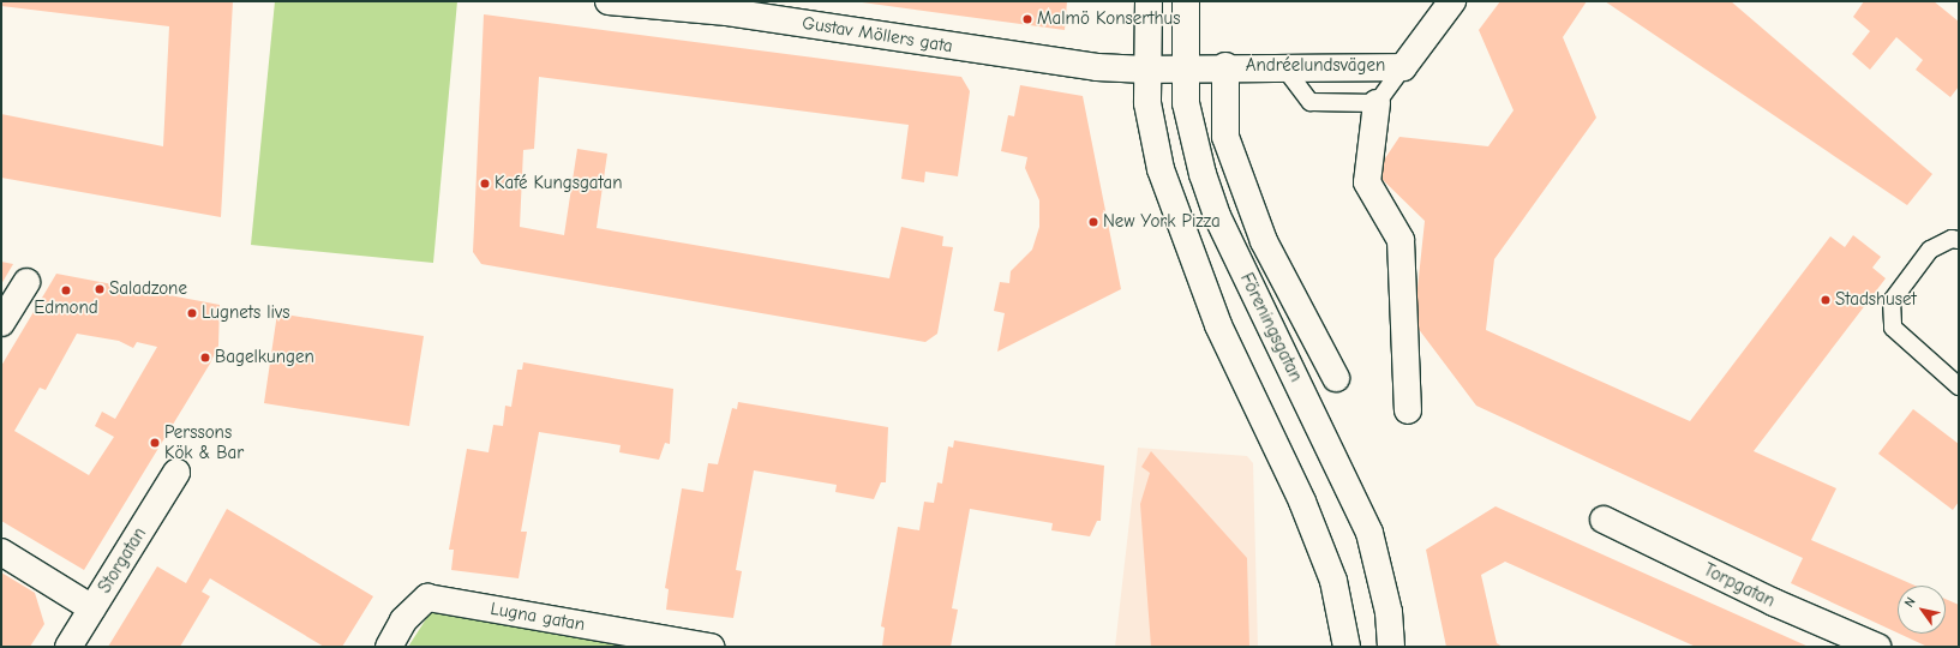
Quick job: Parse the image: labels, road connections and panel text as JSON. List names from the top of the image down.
{
  "streets": {
    "street": [
      "Gustav Möllers gata",
      "Andréelundsvägen",
      "Föreningsgatan",
      "Storgatan",
      "Torpgatan",
      "Lugna gatan"
    ]
  },
  "crossings": [
    ["Gustav Möllers gata", "Andréelundsvägen"],
    ["Andréelundsvägen", "Föreningsgatan"]
  ],
  "places": [
    "Malmö Konserthus",
    "Kafé Kungsgatan",
    "New York Pizza",
    "Saladzone",
    "Edmond",
    "Stadshuset",
    "Lugnets livs",
    "Bagelkungen",
    "Perssons Kök & Bar"
  ],
  "north": "top left"
}
